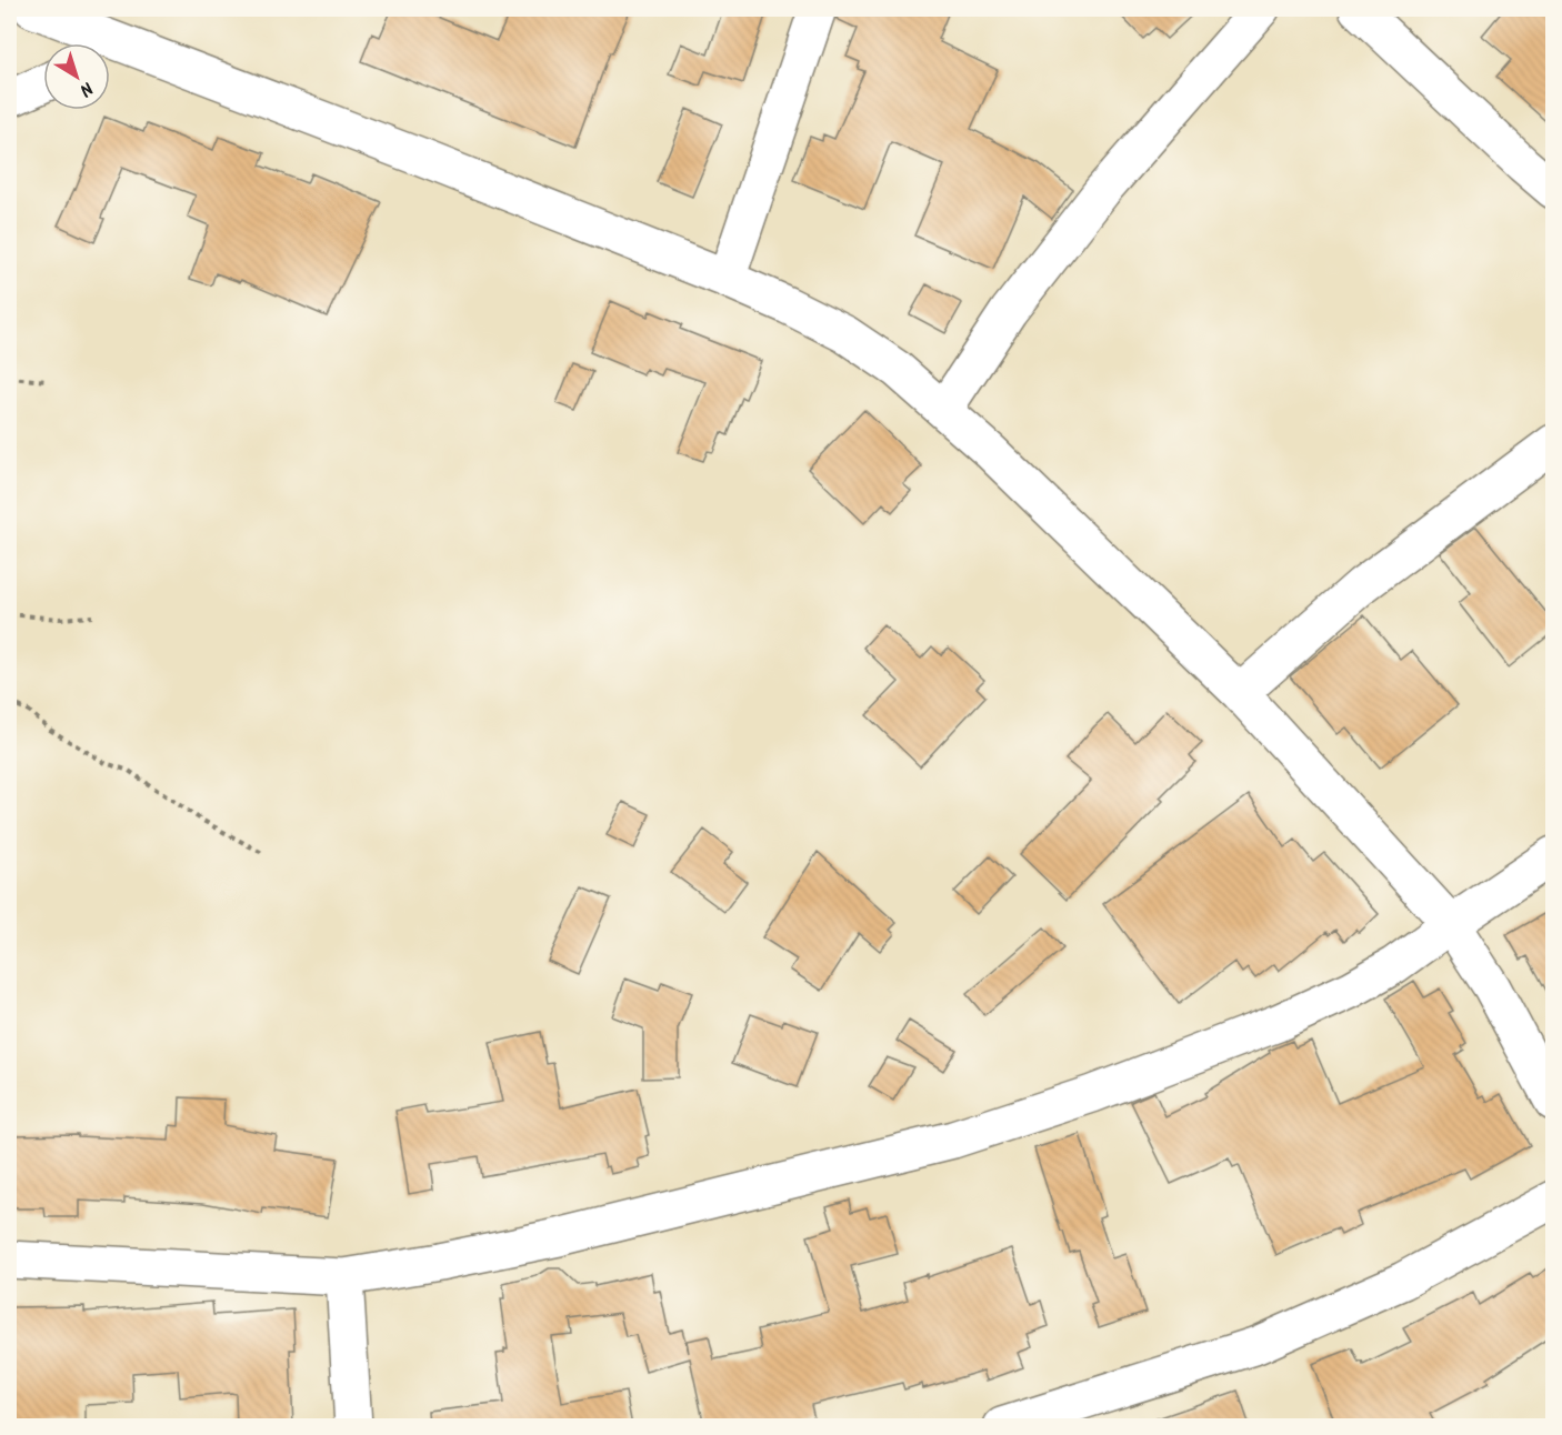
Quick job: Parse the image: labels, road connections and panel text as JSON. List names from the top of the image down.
{
  "north": "bottom right"
}
